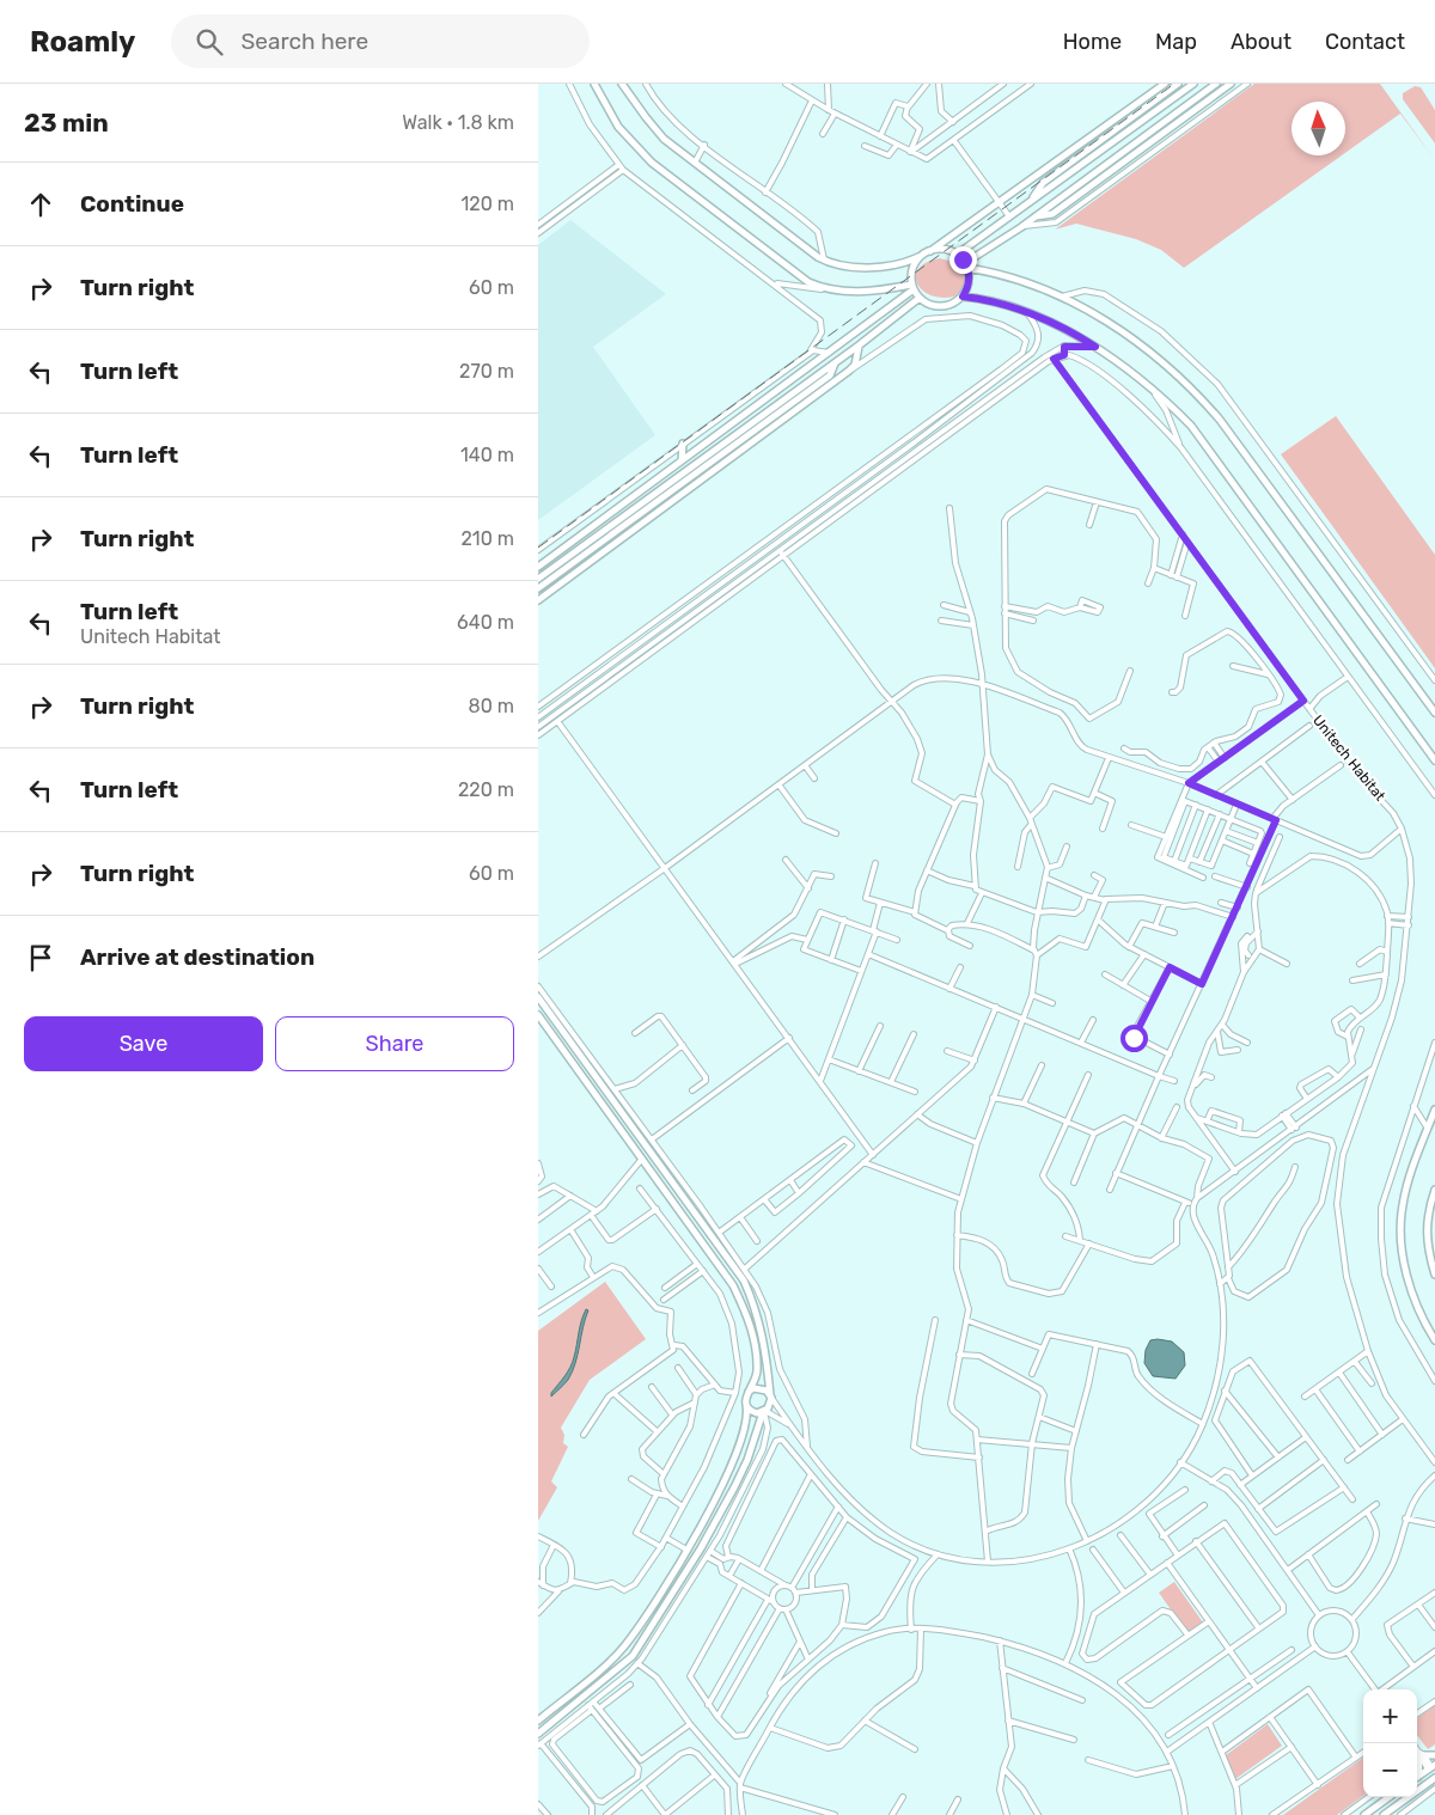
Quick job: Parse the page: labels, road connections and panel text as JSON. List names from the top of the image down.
{
  "streets": {
    "street": ["Unitech Habitat"]
  },
  "north": "top",
  "page": {
    "header": "Roamly",
    "search": "Search here",
    "nav": [
      "Home",
      "Map",
      "About",
      "Contact"
    ],
    "heading": ["23 min", "Walk · 1.8 km"],
    "list": [
      ["Continue", "120 m"],
      ["Turn right", "60 m"],
      ["Turn left", "270 m"],
      ["Turn left", "140 m"],
      ["Turn right", "210 m"],
      ["Turn left", "Unitech Habitat", "640 m"],
      ["Turn right", "80 m"],
      ["Turn left", "220 m"],
      ["Turn right", "60 m"],
      "Arrive at destination"
    ],
    "buttons": ["Save", "Share"],
    "map_buttons": ["+", "−"]
  }
}
